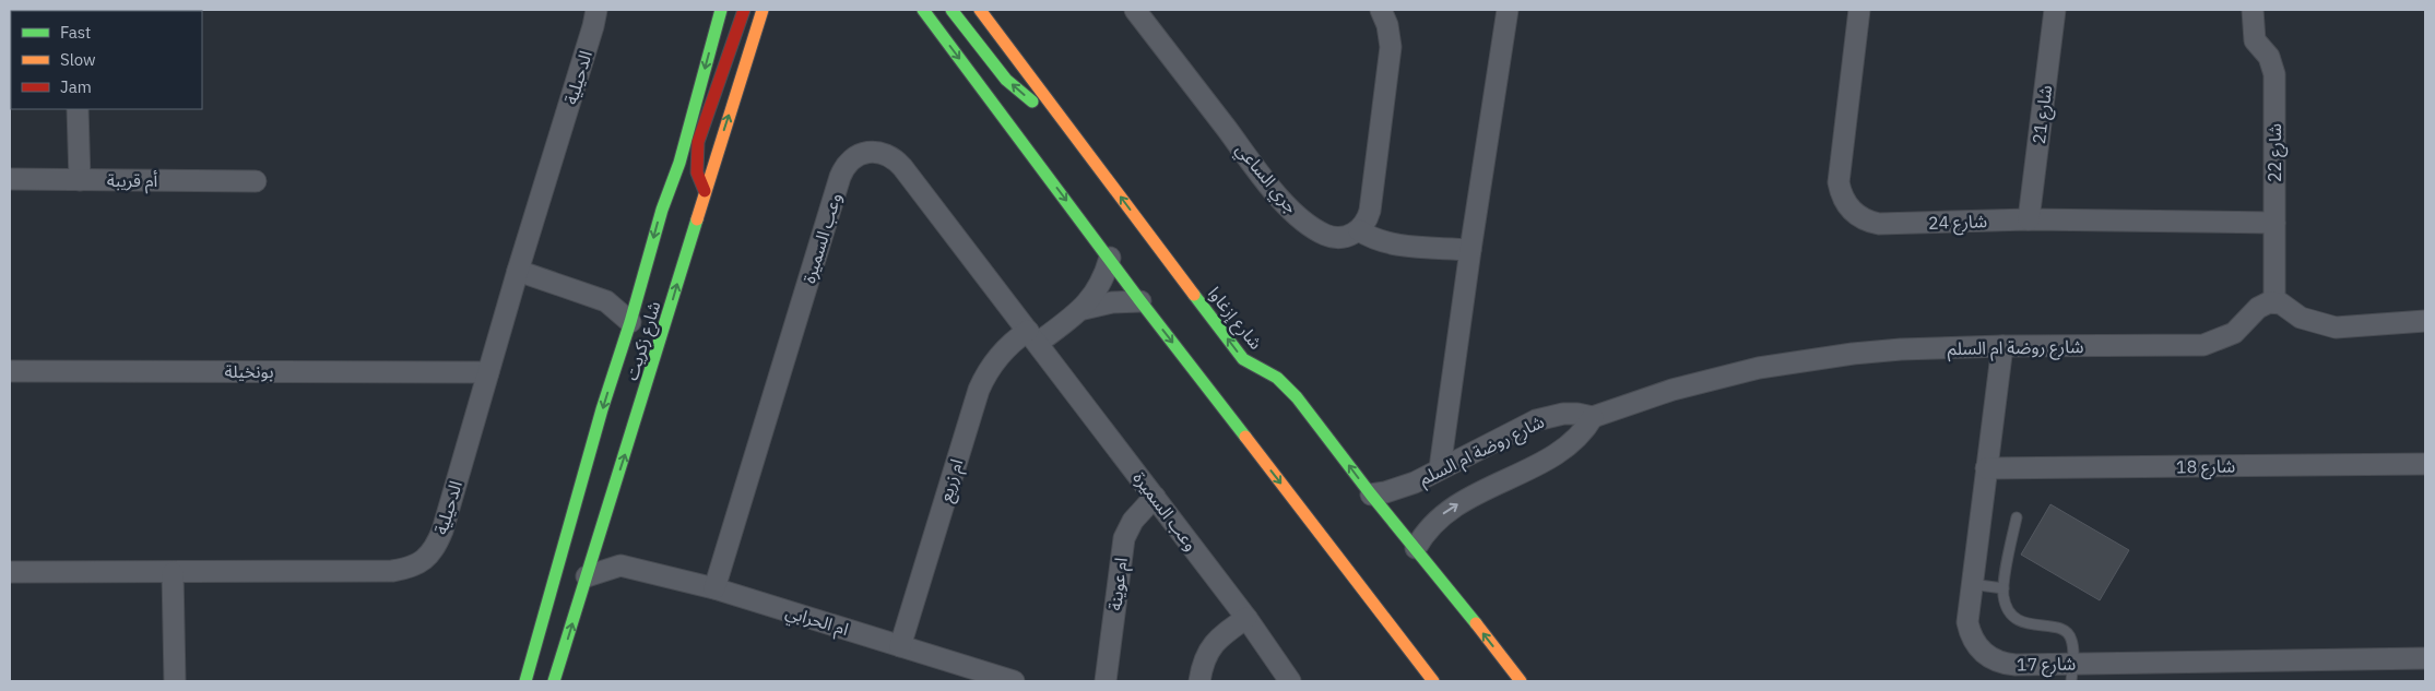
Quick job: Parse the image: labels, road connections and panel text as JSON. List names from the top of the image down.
{
  "streets": {
    "main road": ["شارع إزغاوا", "شارع زكريت"],
    "street": [
      "الدحيلية",
      "شارع 21",
      "شارع 22",
      "جري الساعي",
      "أم قريبة",
      "شارع 24",
      "وعب السميرة",
      "شارع روضة ام السلم",
      "بونخيلة",
      "شارع 18",
      "ام زريع",
      "ام عوينة",
      "ام الحرابي",
      "شارع 17"
    ]
  },
  "crossings": [
    ["الدحيلية", "بونخيلة"],
    ["شارع 21", "شارع 24"],
    ["شارع 22", "شارع 24"],
    ["شارع 22", "شارع روضة ام السلم"],
    ["وعب السميرة", "ام زريع"],
    ["وعب السميرة", "ام عوينة"],
    ["وعب السميرة", "ام الحرابي"],
    ["شارع إزغاوا", "شارع روضة ام السلم"],
    ["شارع روضة ام السلم", "شارع 17"],
    ["شارع 18", "شارع 17"],
    ["ام زريع", "ام الحرابي"]
  ],
  "legend": ["Fast", "Slow", "Jam"]
}
